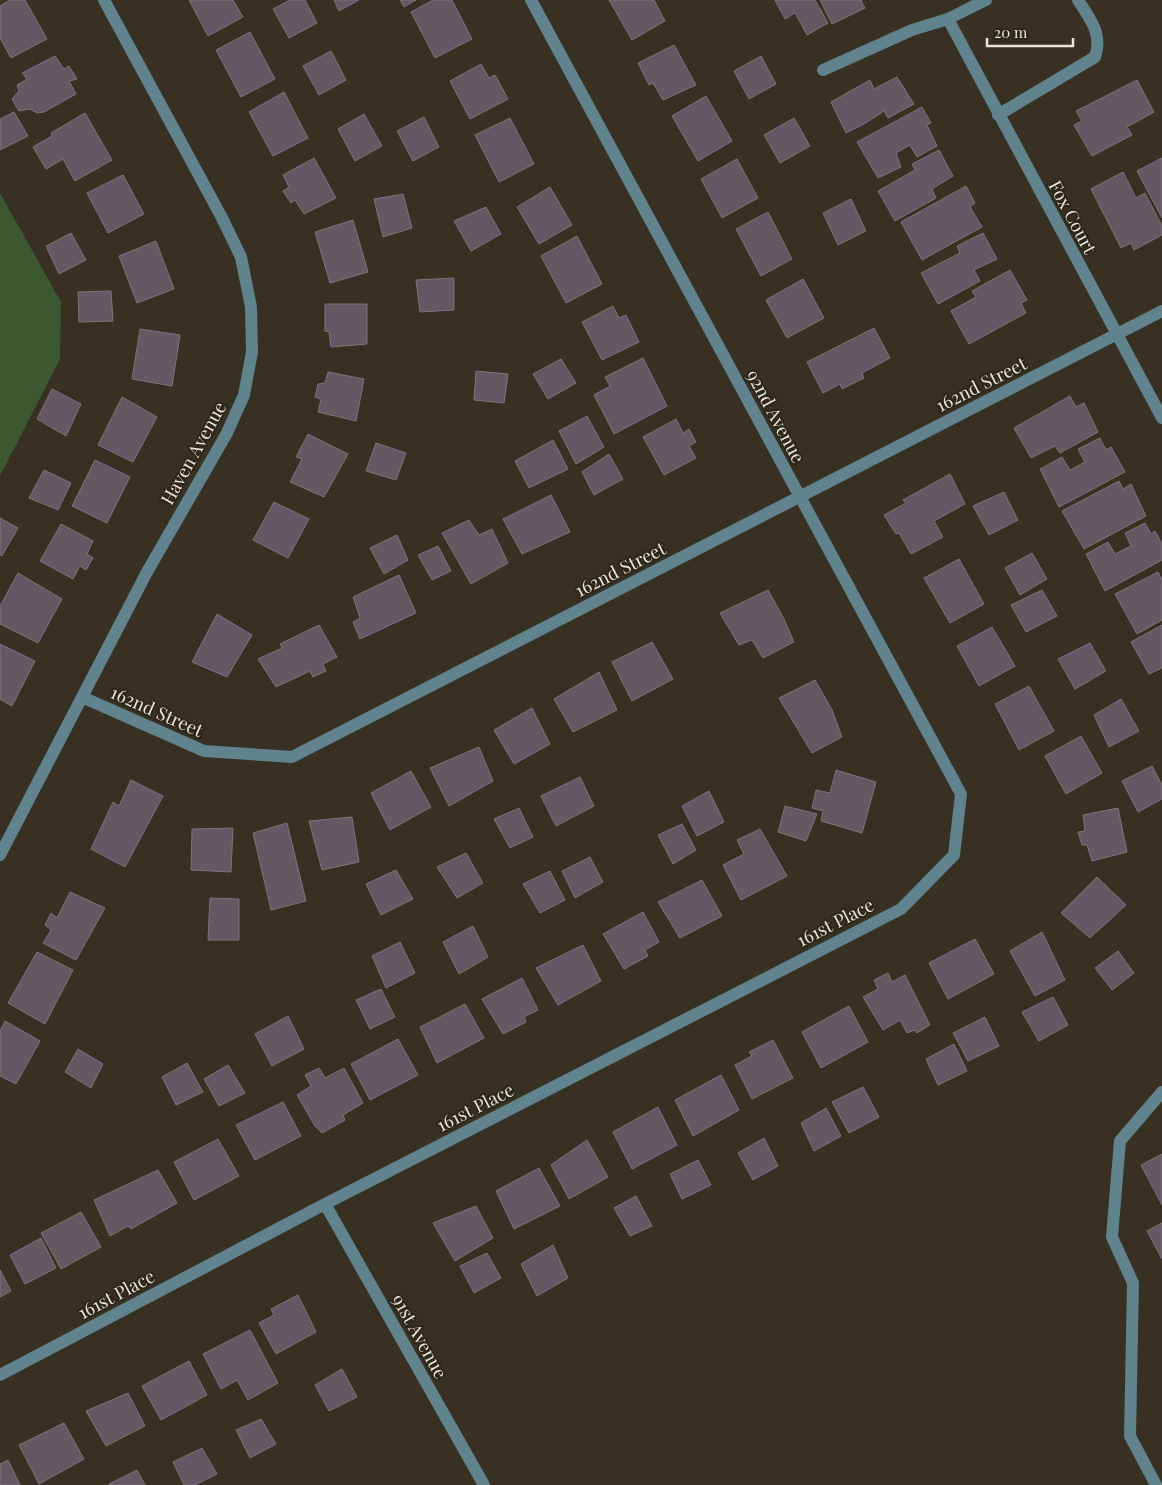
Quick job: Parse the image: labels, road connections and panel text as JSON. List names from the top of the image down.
{
  "streets": {
    "street": [
      "Fox Court",
      "162nd Street",
      "92nd Avenue",
      "Haven Avenue",
      "161st Place",
      "91st Avenue"
    ]
  },
  "crossings": [
    ["Fox Court", "162nd Street"],
    ["162nd Street", "92nd Avenue"],
    ["162nd Street", "Haven Avenue"],
    ["92nd Avenue", "161st Place"],
    ["161st Place", "91st Avenue"]
  ],
  "scale_bar": "20 m"
}
